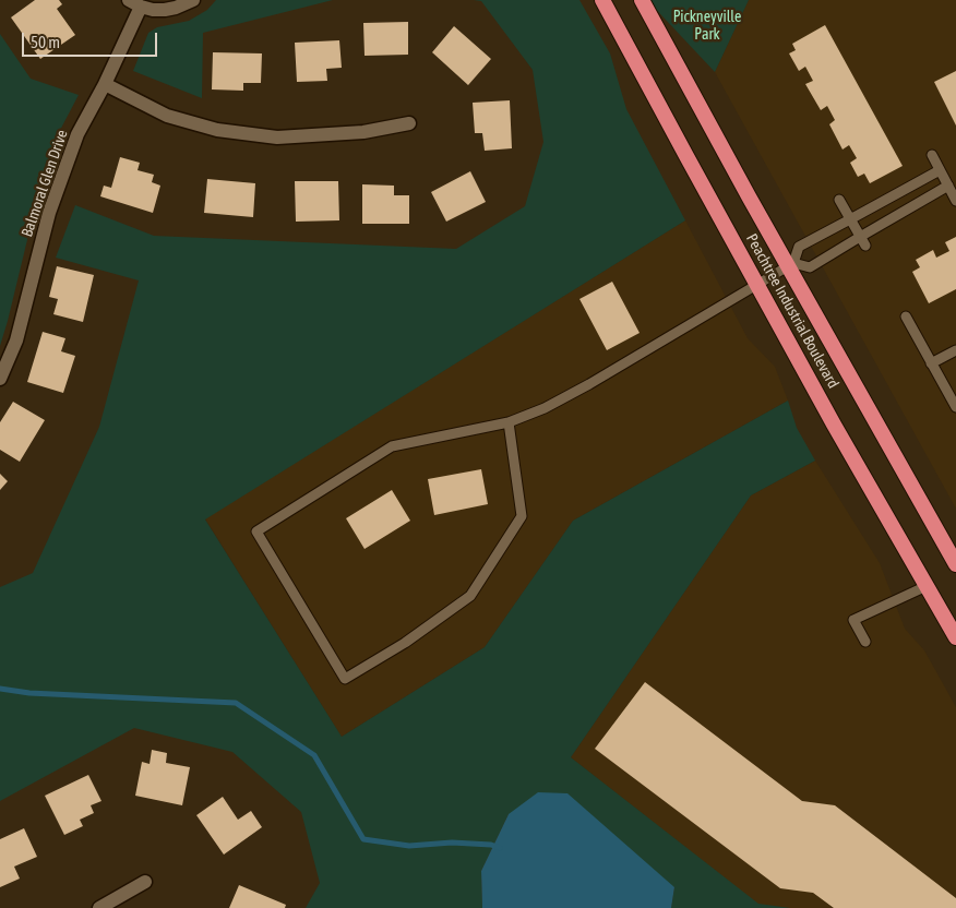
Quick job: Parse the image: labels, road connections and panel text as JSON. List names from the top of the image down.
{
  "streets": {
    "highway": ["Peachtree Industrial Boulevard"],
    "street": ["Balmoral Glen Drive"]
  },
  "parks": ["Pickneyville Park"],
  "scale_bar": "50 m"
}
